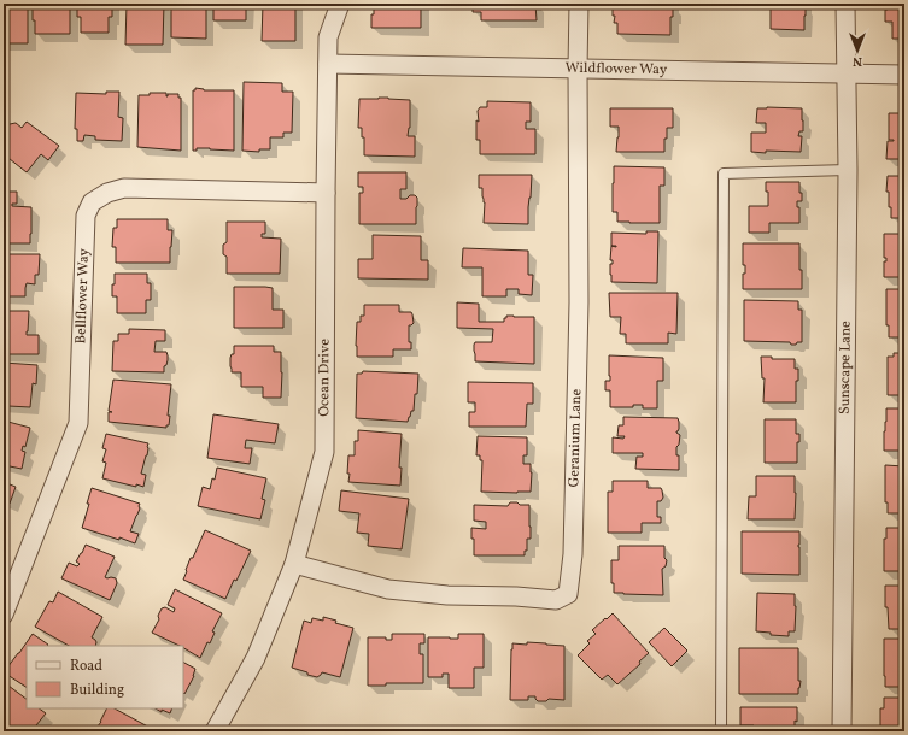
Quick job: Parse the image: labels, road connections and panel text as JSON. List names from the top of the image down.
{
  "streets": {
    "street": [
      "Wildflower Way",
      "Bellflower Way",
      "Sunscape Lane",
      "Ocean Drive",
      "Geranium Lane"
    ]
  },
  "crossings": [
    ["Wildflower Way", "Sunscape Lane"],
    ["Wildflower Way", "Ocean Drive"],
    ["Wildflower Way", "Geranium Lane"],
    ["Bellflower Way", "Ocean Drive"],
    ["Ocean Drive", "Geranium Lane"]
  ],
  "legend": ["Road", "Building"],
  "north": "bottom"
}
